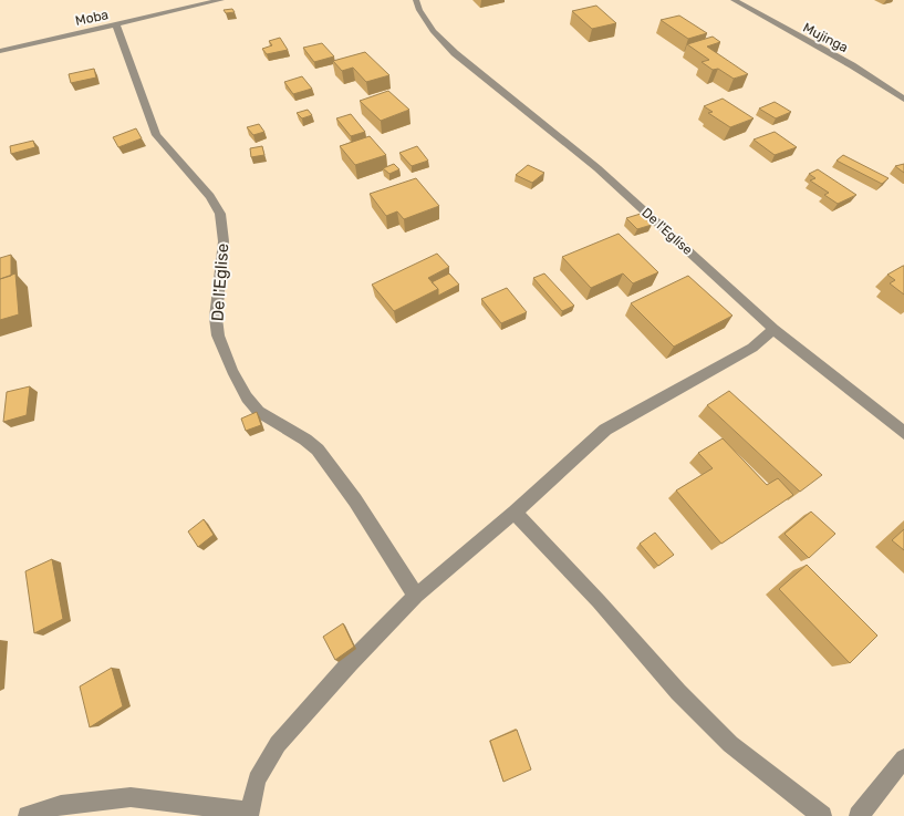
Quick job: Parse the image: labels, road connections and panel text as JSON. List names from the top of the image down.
{
  "streets": {
    "street": ["Moba", "Mujinga", "De l'Eglise"]
  },
  "crossings": [
    ["Moba", "De l'Eglise"]
  ]
}
